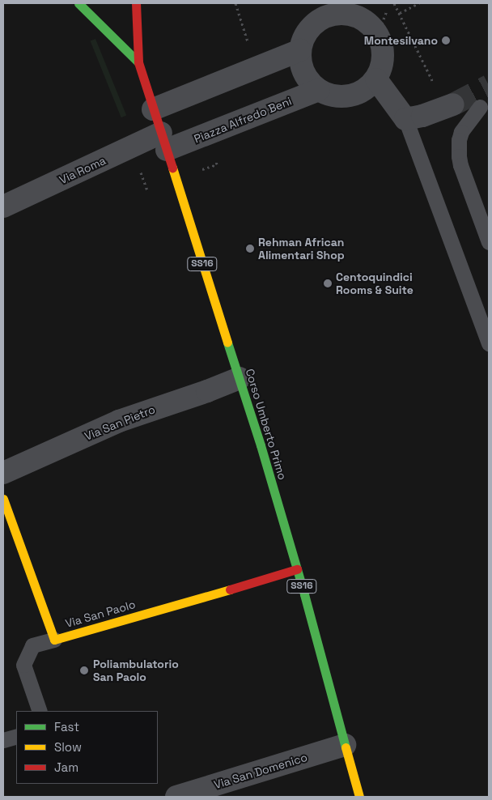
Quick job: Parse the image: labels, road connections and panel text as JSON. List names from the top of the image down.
{
  "streets": {
    "main road": ["SS16", "Corso Umberto Primo", "Via San Paolo"],
    "street": [
      "Piazza Alfredo Beni",
      "Via Roma",
      "Via San Pietro",
      "Via San Domenico"
    ]
  },
  "crossings": [
    ["Piazza Alfredo Beni", "Via Roma"],
    ["Piazza Alfredo Beni", "Corso Umberto Primo"],
    ["Via Roma", "Corso Umberto Primo"],
    ["Via San Pietro", "Corso Umberto Primo"],
    ["Corso Umberto Primo", "Via San Paolo"],
    ["Corso Umberto Primo", "Via San Domenico"]
  ],
  "places": [
    "Montesilvano",
    "Rehman African Alimentari Shop",
    "Centoquindici Rooms & Suite",
    "Poliambulatorio San Paolo"
  ],
  "legend": ["Fast", "Slow", "Jam"]
}
